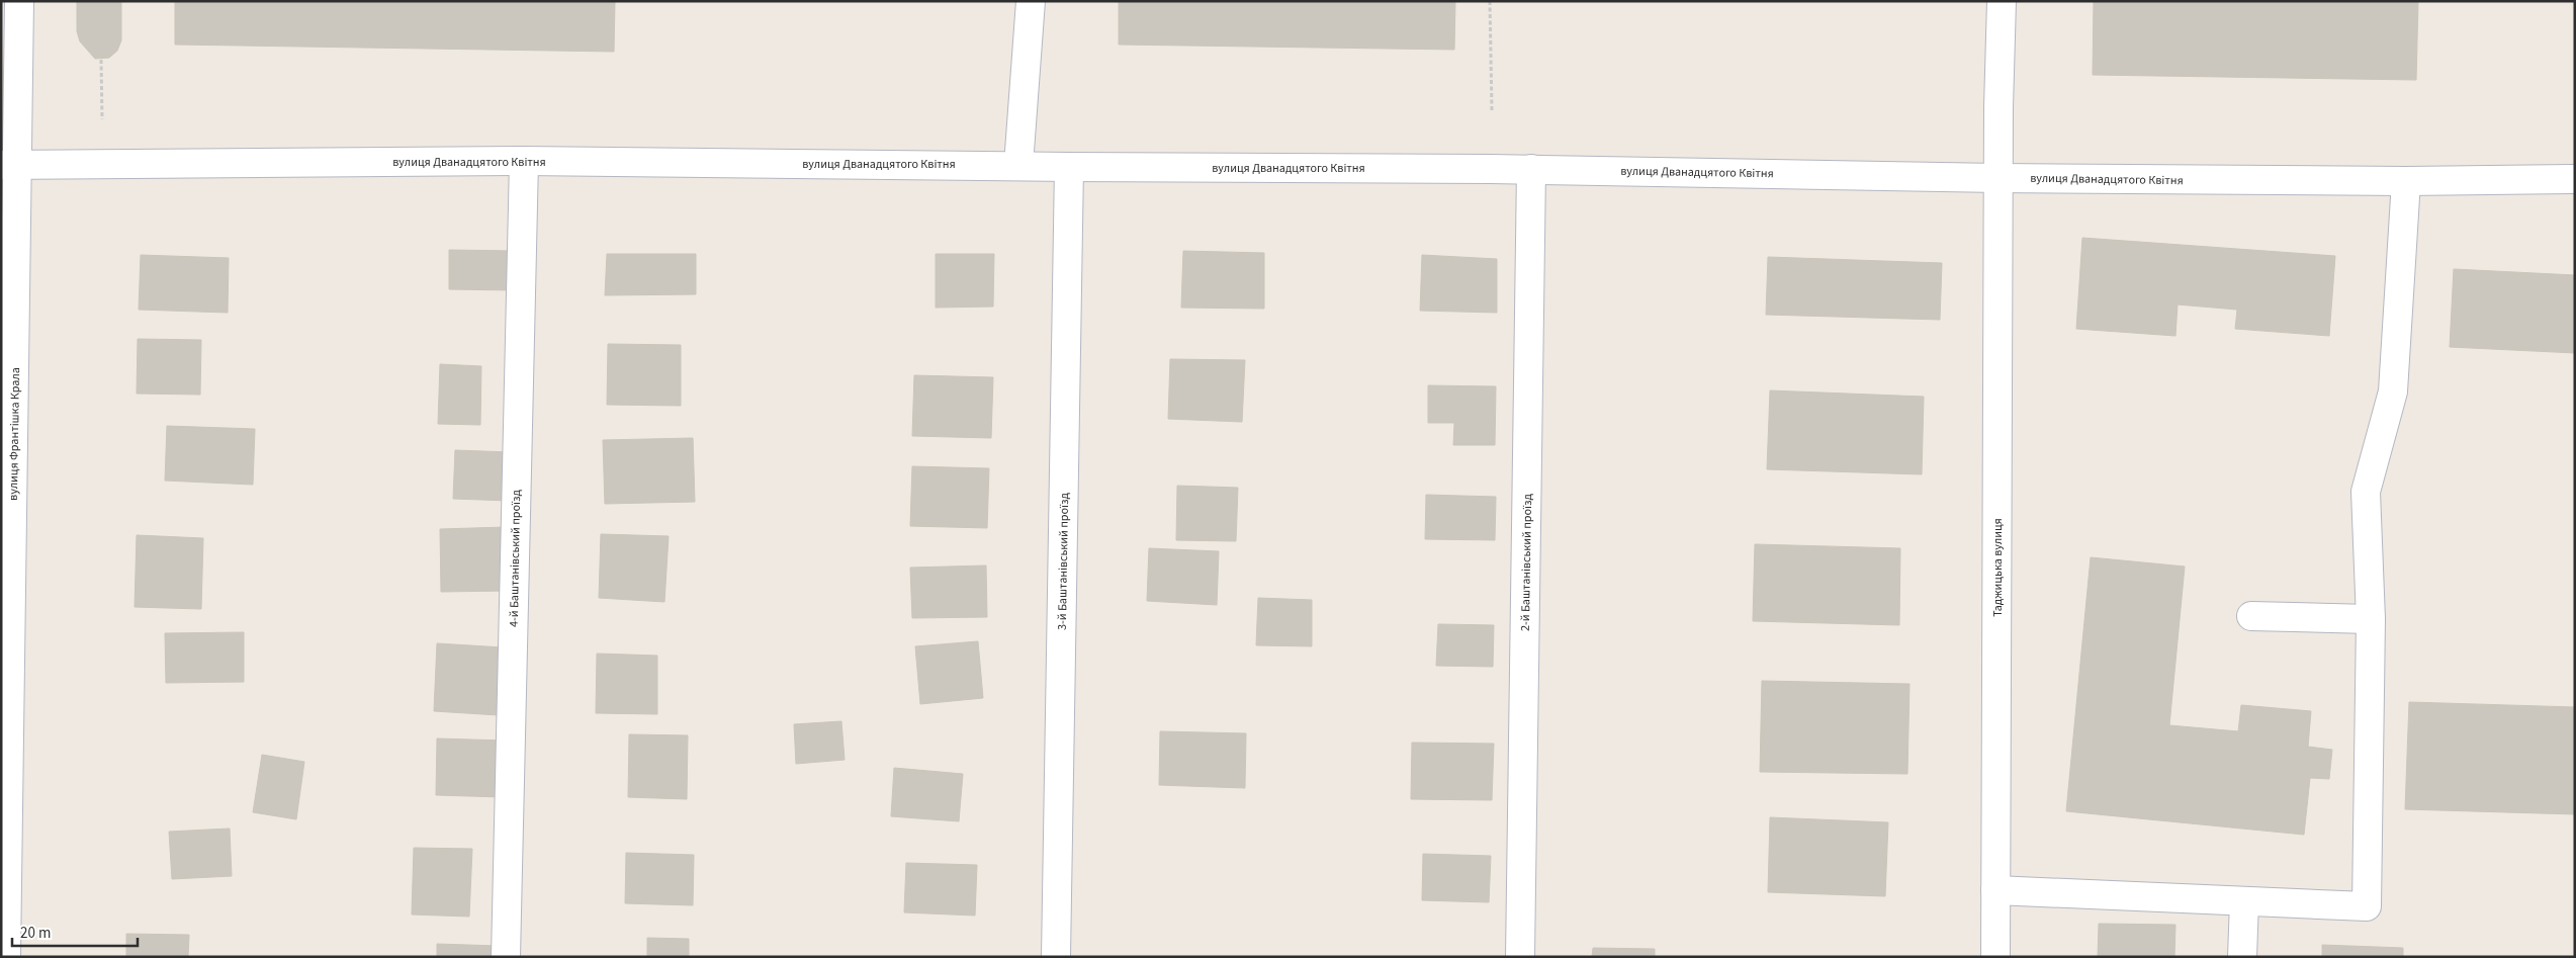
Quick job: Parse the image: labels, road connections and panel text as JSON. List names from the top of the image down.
{
  "streets": {
    "street": [
      "вулиця Дванадцятого Квітня",
      "вулиця Франтішка Крала",
      "4-й Баштанівський проїзд",
      "3-й Баштанівський проїзд",
      "2-й Баштанівський проїзд",
      "Таджицька вулиця"
    ]
  },
  "crossings": [
    ["вулиця Дванадцятого Квітня", "вулиця Франтішка Крала"],
    ["вулиця Дванадцятого Квітня", "4-й Баштанівський проїзд"],
    ["вулиця Дванадцятого Квітня", "3-й Баштанівський проїзд"],
    ["вулиця Дванадцятого Квітня", "2-й Баштанівський проїзд"],
    ["вулиця Дванадцятого Квітня", "Таджицька вулиця"]
  ],
  "scale_bar": "20 m"
}
